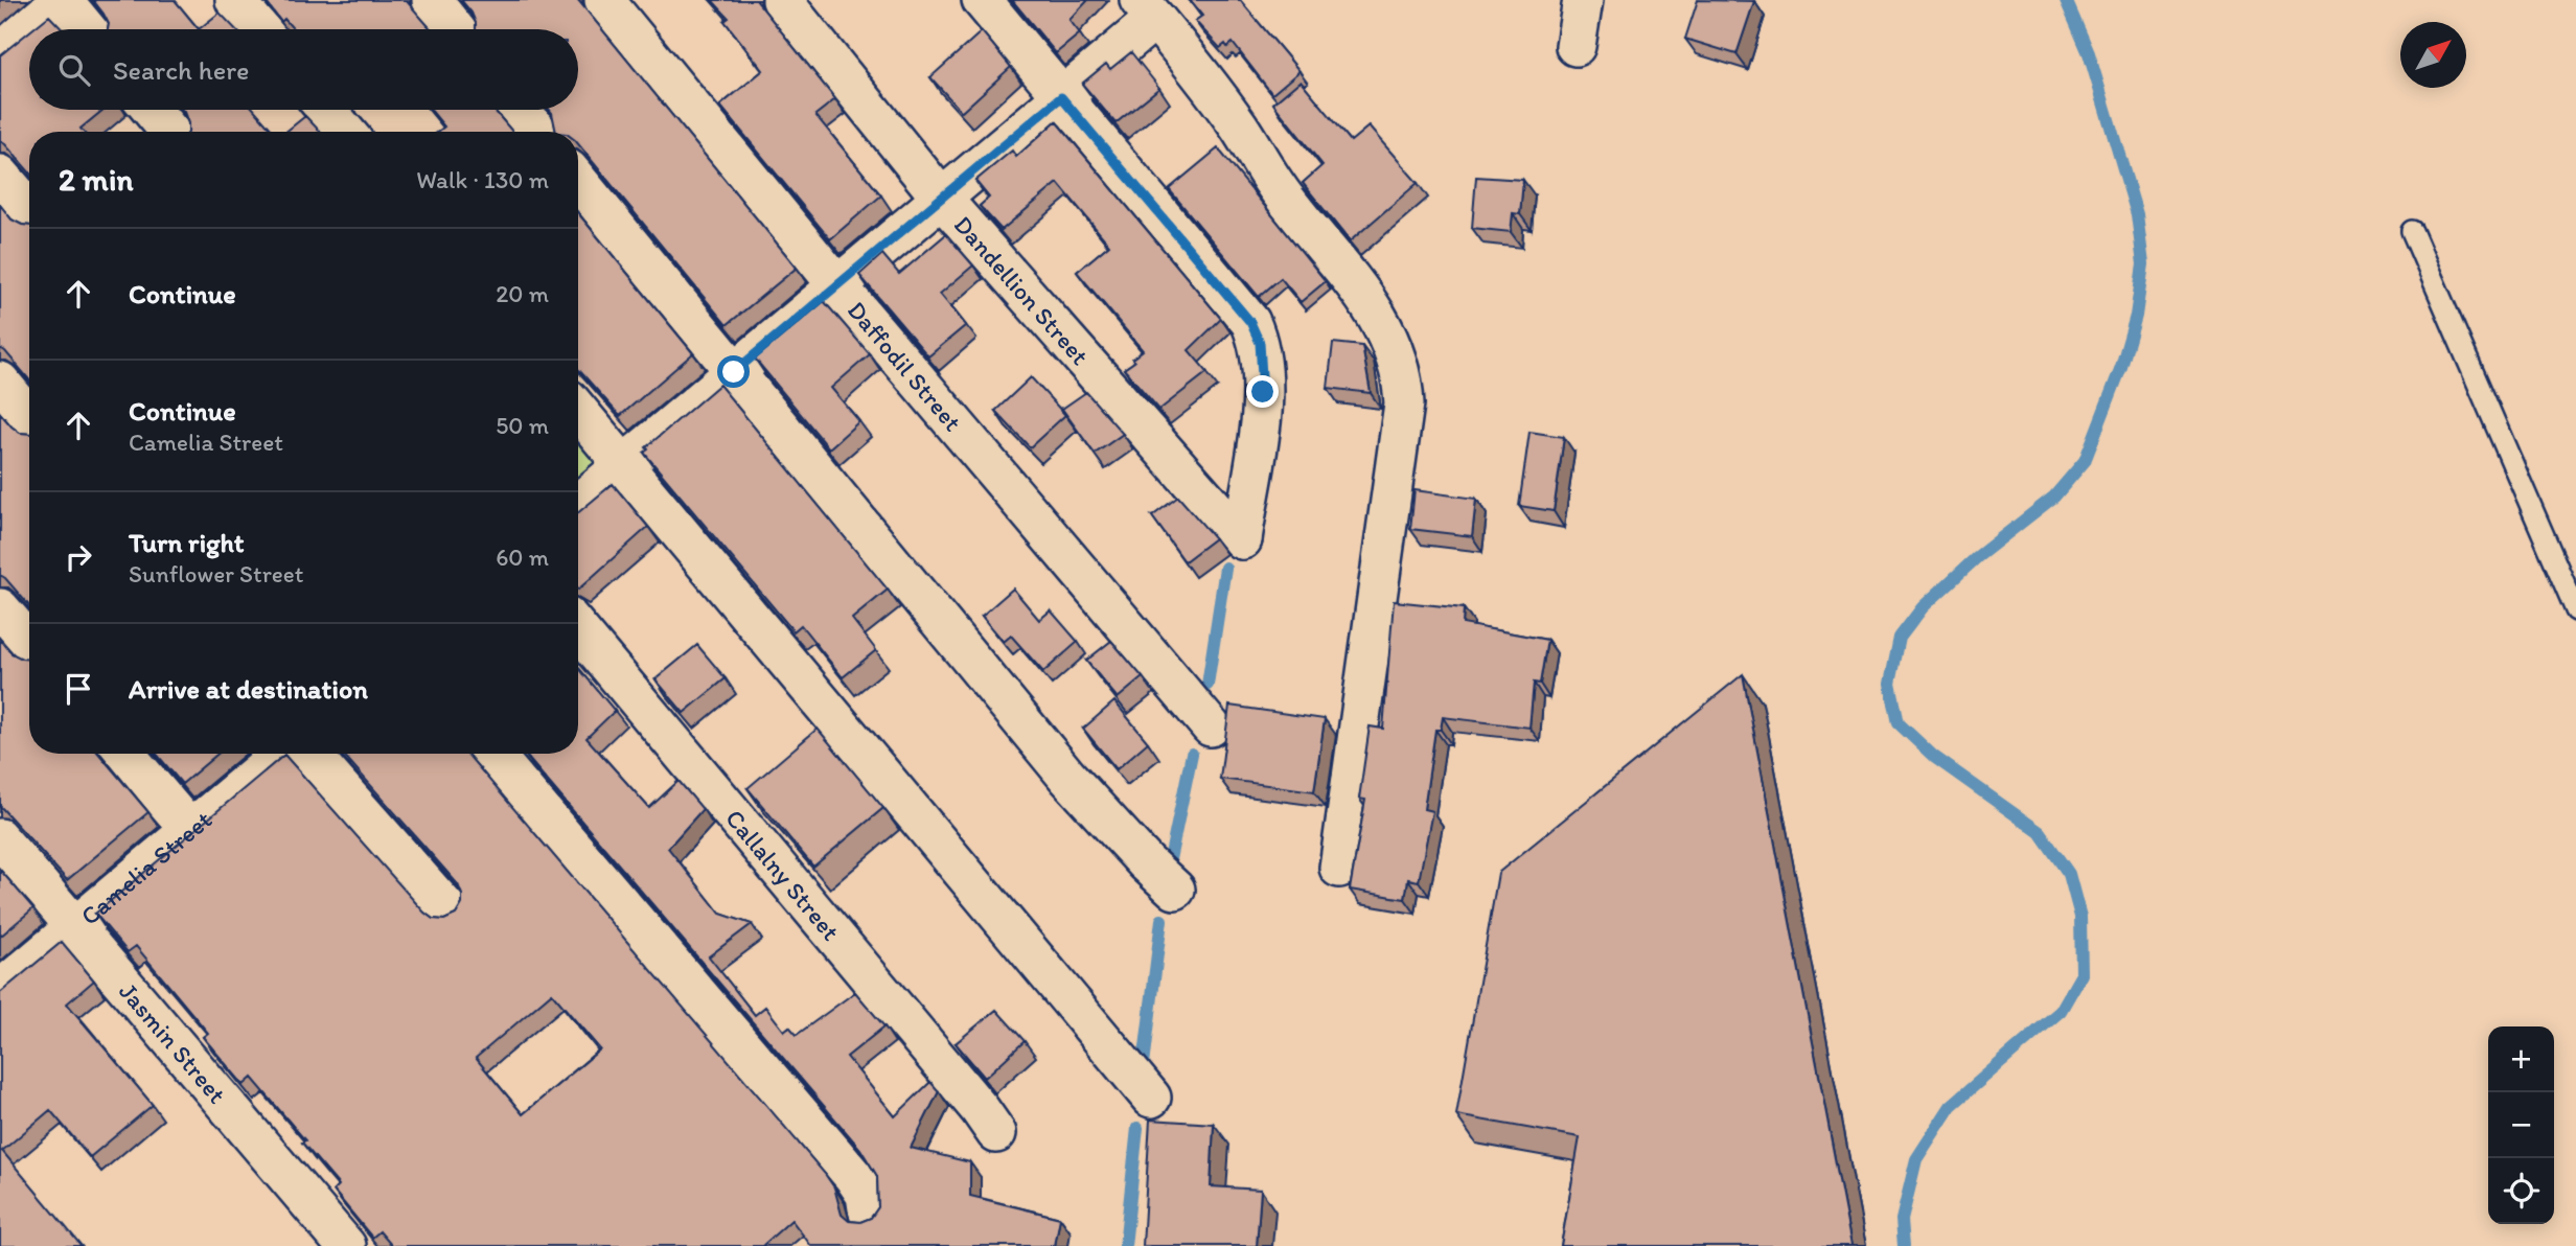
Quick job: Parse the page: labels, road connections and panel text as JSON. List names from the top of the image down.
{
  "streets": {
    "street": [
      "Dandellion Street",
      "Daffodil Street",
      "Camelia Street",
      "Callalny Street",
      "Jasmin Street"
    ]
  },
  "crossings": [
    ["Camelia Street", "Jasmin Street"]
  ],
  "north": "top right",
  "page": {
    "search": "Search here",
    "heading": ["2 min", "Walk · 130 m"],
    "list": [
      ["Continue", "20 m"],
      ["Continue", "Camelia Street", "50 m"],
      ["Turn right", "Sunflower Street", "60 m"],
      "Arrive at destination"
    ],
    "map_buttons": ["+", "−"]
  }
}
